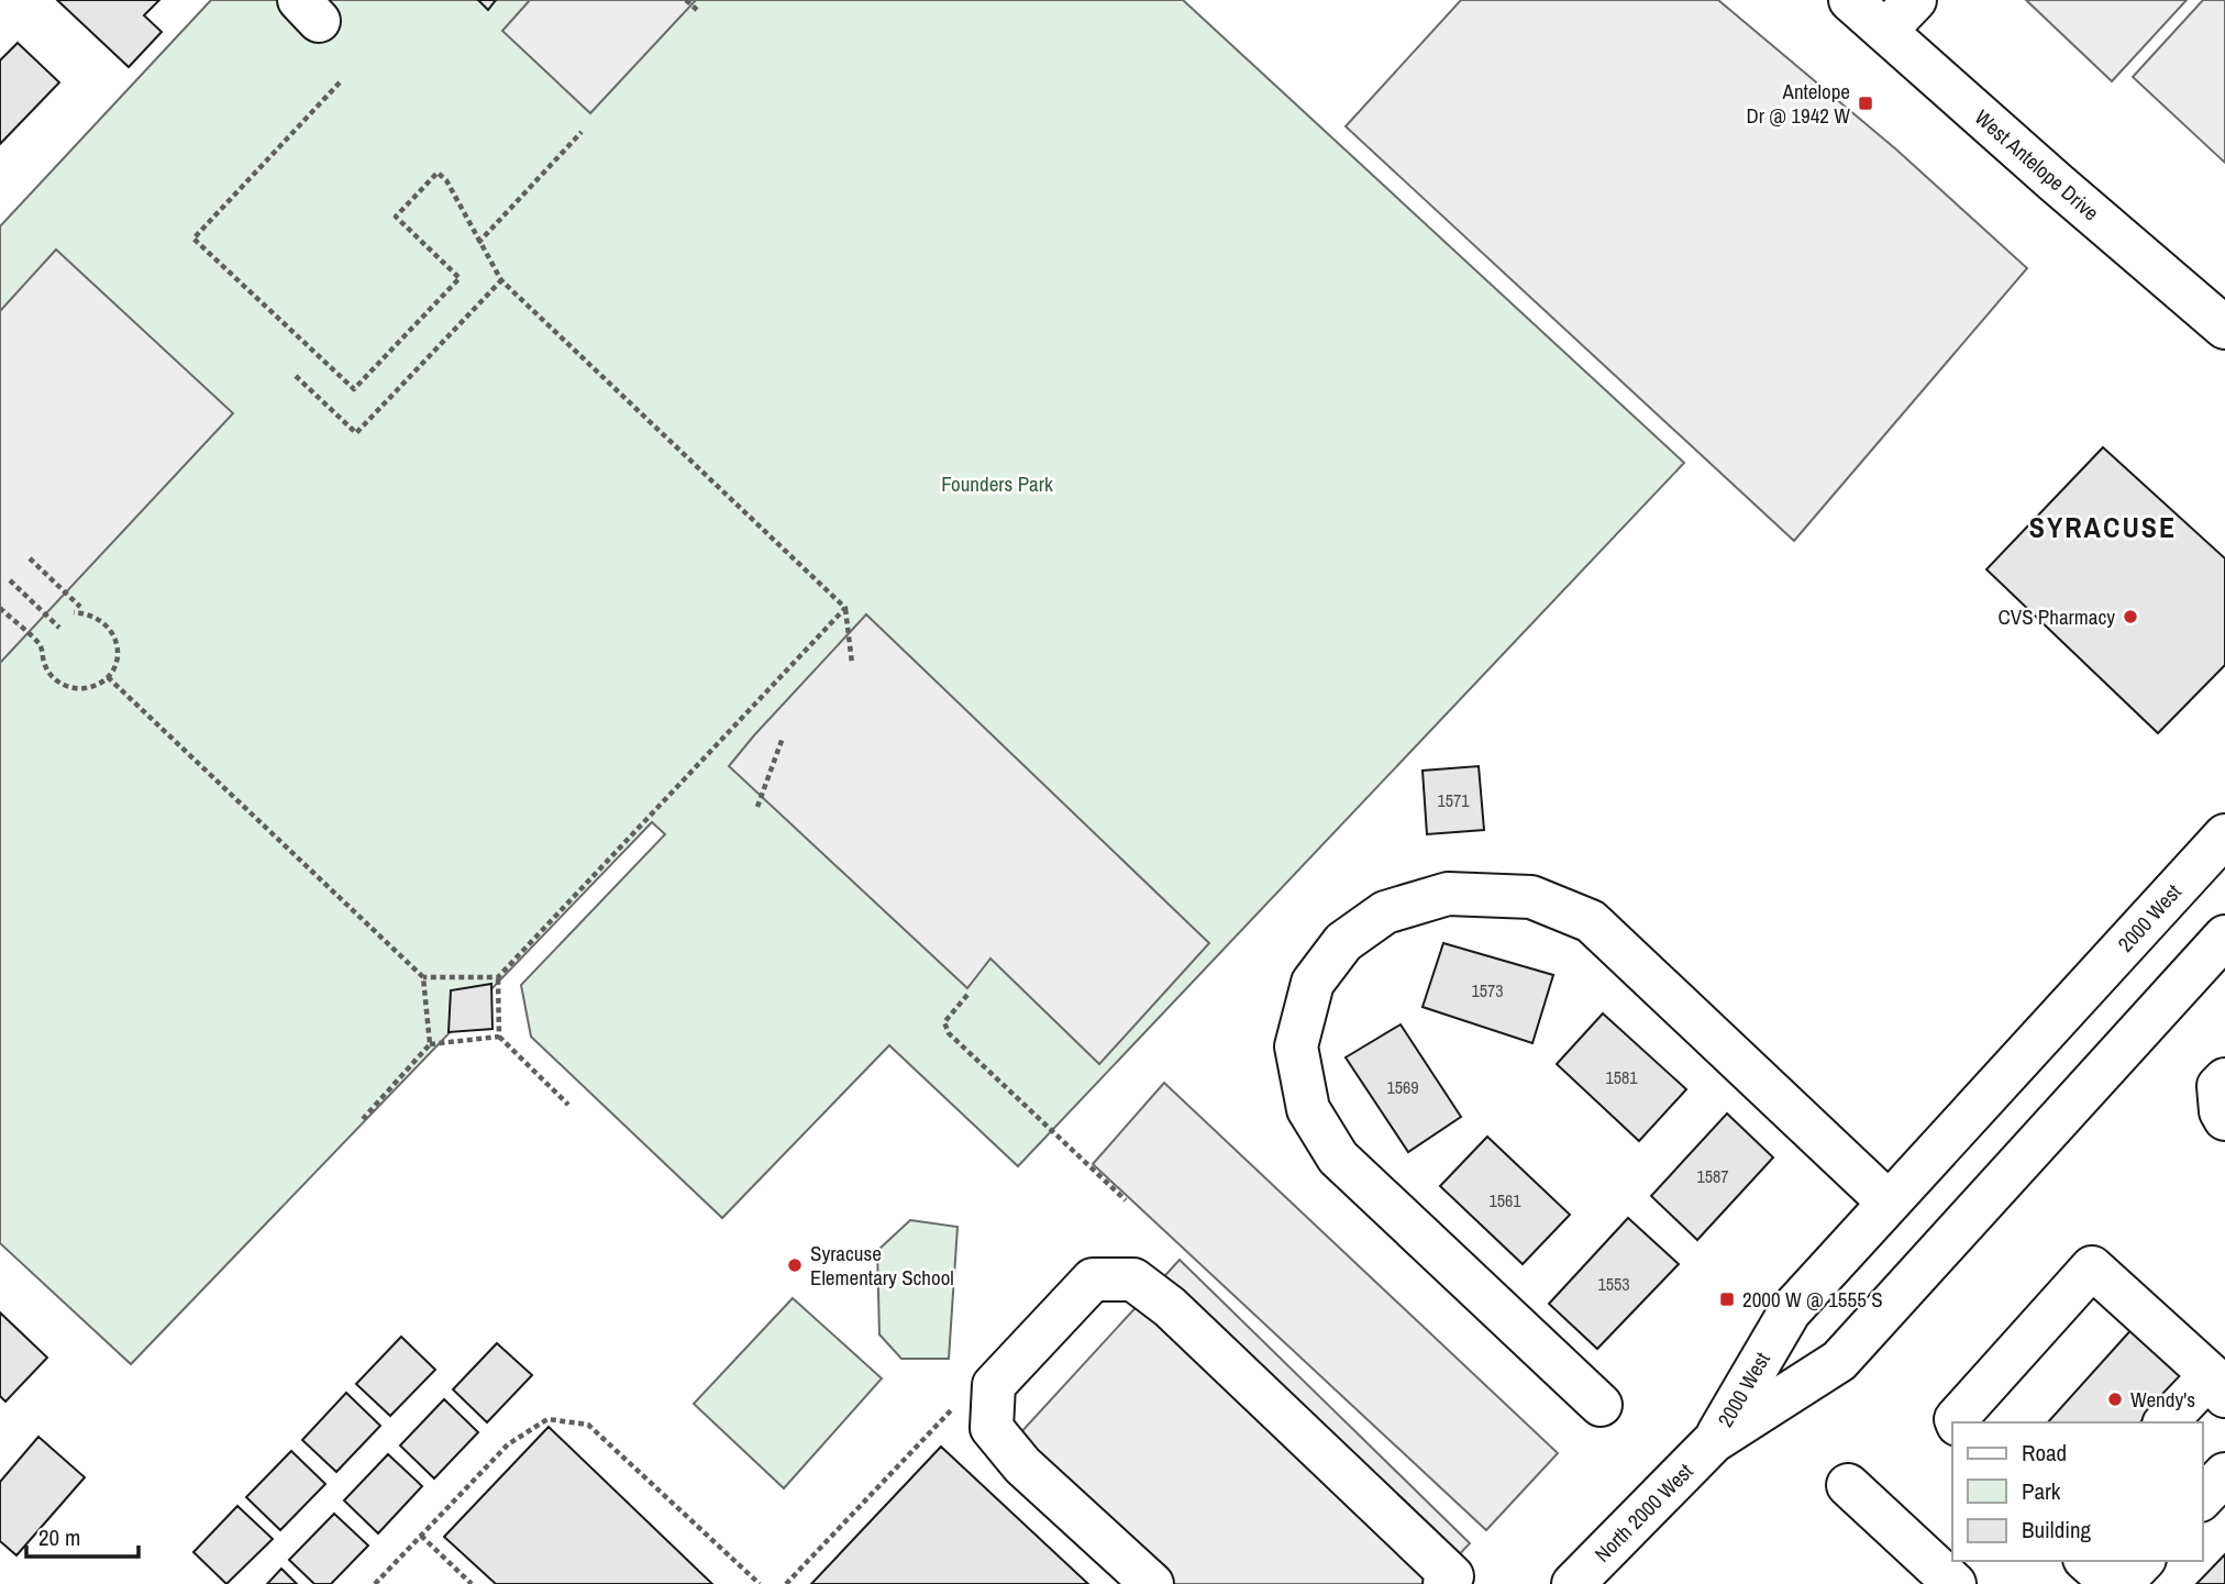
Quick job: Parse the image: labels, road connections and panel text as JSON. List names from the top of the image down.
{
  "streets": {
    "main road": ["West Antelope Drive", "2000 West", "North 2000 West"]
  },
  "crossings": [
    ["2000 West", "North 2000 West"]
  ],
  "districts": ["SYRACUSE"],
  "parks": ["Founders Park"],
  "places": {
    "transit": ["Antelope Dr @ 1942 W", "2000 W @ 1555 S"],
    "other": ["CVS Pharmacy", "Syracuse Elementary School", "Wendy's"]
  },
  "house_numbers": [
    "1571",
    "1573",
    "1581",
    "1569",
    "1587",
    "1561",
    "1553"
  ],
  "legend": ["Road", "Park", "Building"],
  "scale_bar": "20 m"
}
